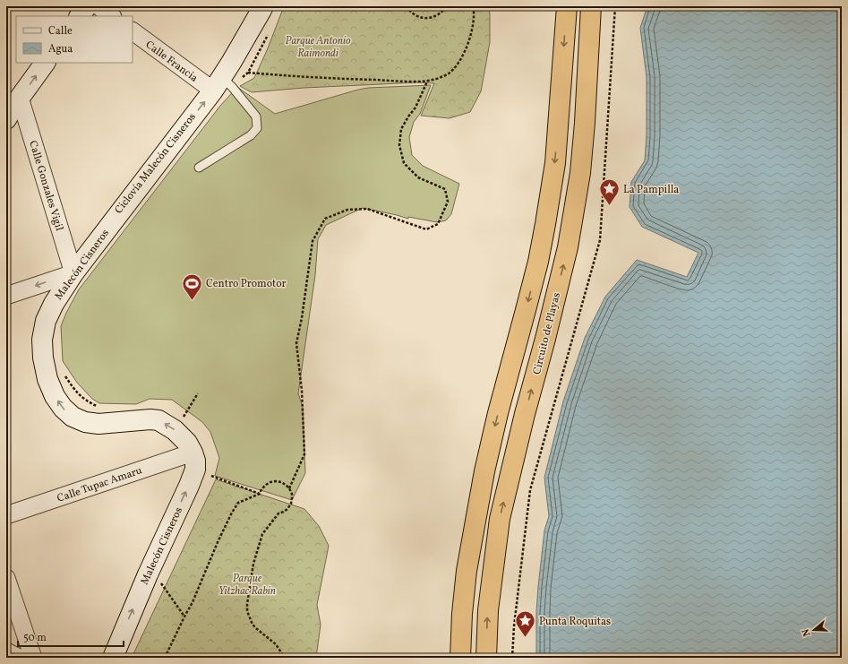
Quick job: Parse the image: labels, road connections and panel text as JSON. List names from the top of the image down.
{
  "streets": {
    "highway": ["Circuito de Playas"],
    "street": [
      "Calle Francia",
      "Calle Gonzales Vigil",
      "Malecón Cisneros",
      "Calle Tupac Amaru"
    ]
  },
  "crossings": [
    ["Calle Francia", "Malecón Cisneros"],
    ["Calle Gonzales Vigil", "Malecón Cisneros"],
    ["Malecón Cisneros", "Calle Tupac Amaru"]
  ],
  "parks": ["Parque Antonio Raimondi", "Parque Yitzhac Rabin"],
  "places": {
    "place": ["La Pampilla", "Punta Roquitas"],
    "sports": ["Centro Promotor"]
  },
  "legend": ["Calle", "Agua"],
  "scale_bar": "50 m",
  "north": "left"
}
